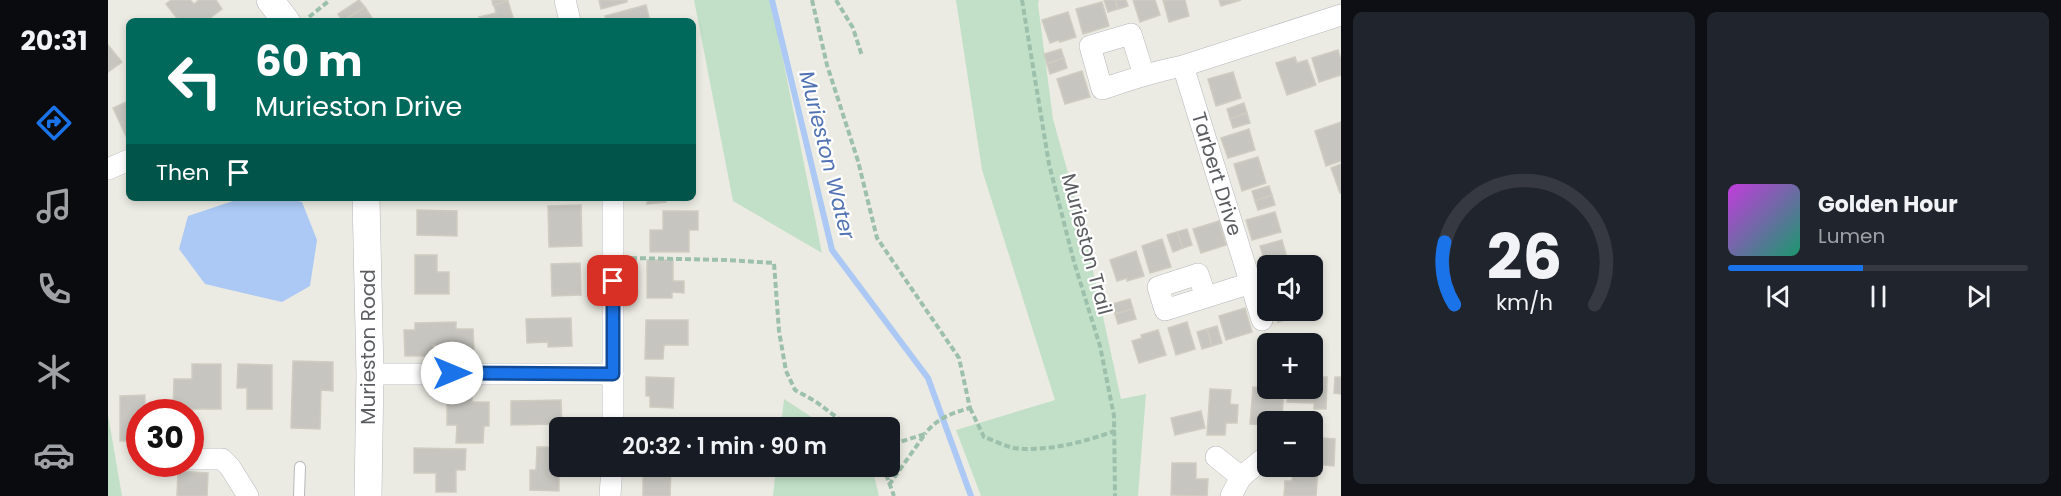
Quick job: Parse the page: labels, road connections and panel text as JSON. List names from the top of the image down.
{
  "streets": {
    "street": ["Tarbert Drive", "Murieston Road"],
    "path": ["Murieston Trail"]
  },
  "water": ["Murieston Water"],
  "page": {
    "tabs": "20:31",
    "turn": ["60 m", "Murieston Drive"],
    "then": "Then",
    "song": ["Golden Hour", "Lumen"],
    "map_buttons": ["+", "−"],
    "limit": "30",
    "trip": "20:32 · 1 min · 90 m",
    "gauge": ["26", "km/h"]
  }
}
